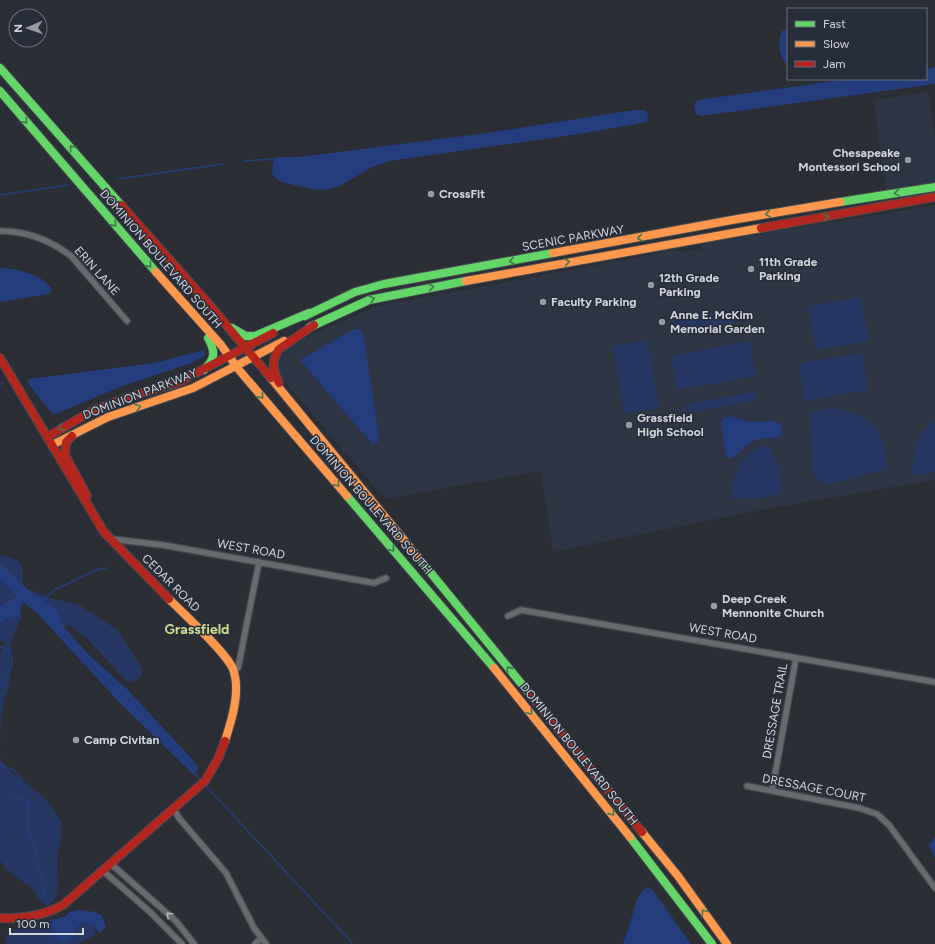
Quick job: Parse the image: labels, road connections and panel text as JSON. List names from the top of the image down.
{
  "streets": {
    "main road": [
      "SCENIC PARKWAY",
      "DOMINION BOULEVARD SOUTH",
      "DOMINION PARKWAY",
      "CEDAR ROAD"
    ],
    "street": [
      "ERIN LANE",
      "WEST ROAD",
      "DRESSAGE TRAIL",
      "DRESSAGE COURT"
    ]
  },
  "crossings": [
    ["SCENIC PARKWAY", "DOMINION BOULEVARD SOUTH"],
    ["SCENIC PARKWAY", "DOMINION PARKWAY"],
    ["DOMINION BOULEVARD SOUTH", "DOMINION PARKWAY"],
    ["DOMINION PARKWAY", "CEDAR ROAD"],
    ["WEST ROAD", "CEDAR ROAD"],
    ["WEST ROAD", "DRESSAGE TRAIL"],
    ["DRESSAGE TRAIL", "DRESSAGE COURT"]
  ],
  "districts": ["Grassfield"],
  "places": [
    "Chesapeake Montessori School",
    "CrossFit",
    "11th Grade Parking",
    "12th Grade Parking",
    "Faculty Parking",
    "Anne E. McKim Memorial Garden",
    "Grassfield High School",
    "Deep Creek Mennonite Church",
    "Camp Civitan"
  ],
  "legend": ["Fast", "Slow", "Jam"],
  "scale_bar": "100 m",
  "north": "left"
}
